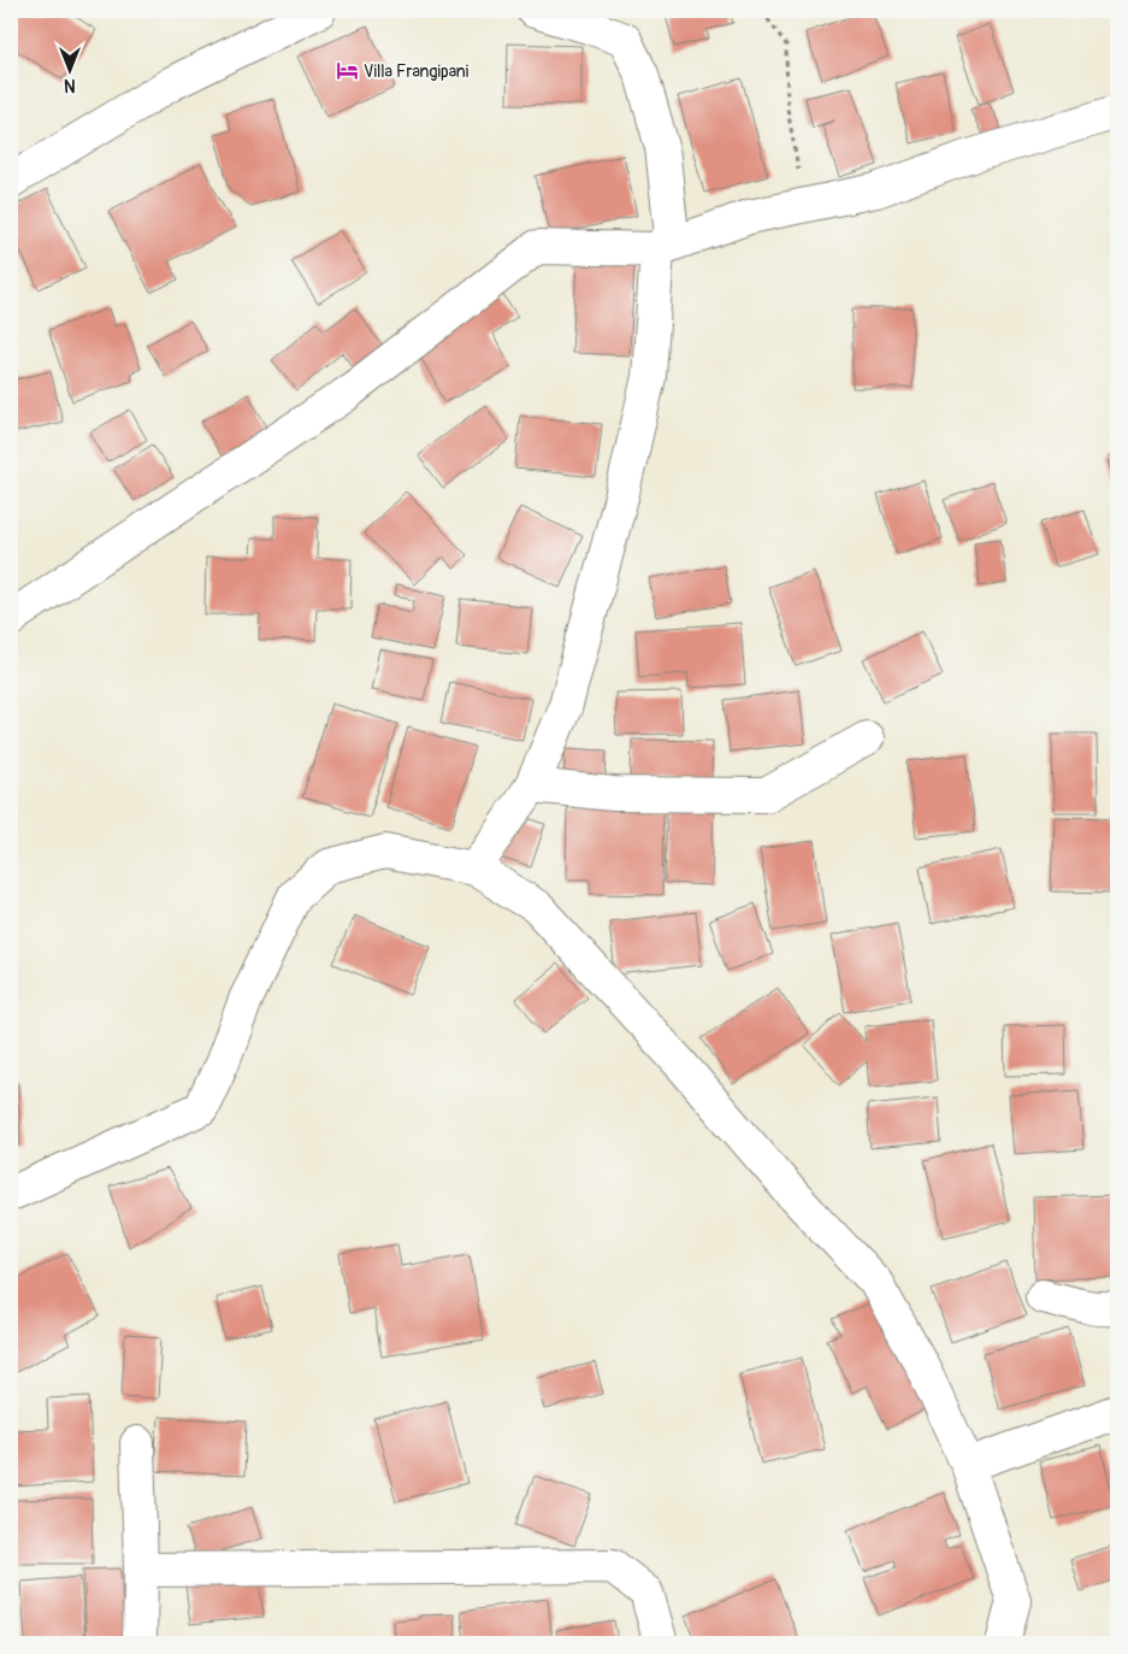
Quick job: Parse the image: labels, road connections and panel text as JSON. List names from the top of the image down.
{
  "places": {
    "hotel": ["Villa Frangipani"]
  },
  "north": "bottom"
}
